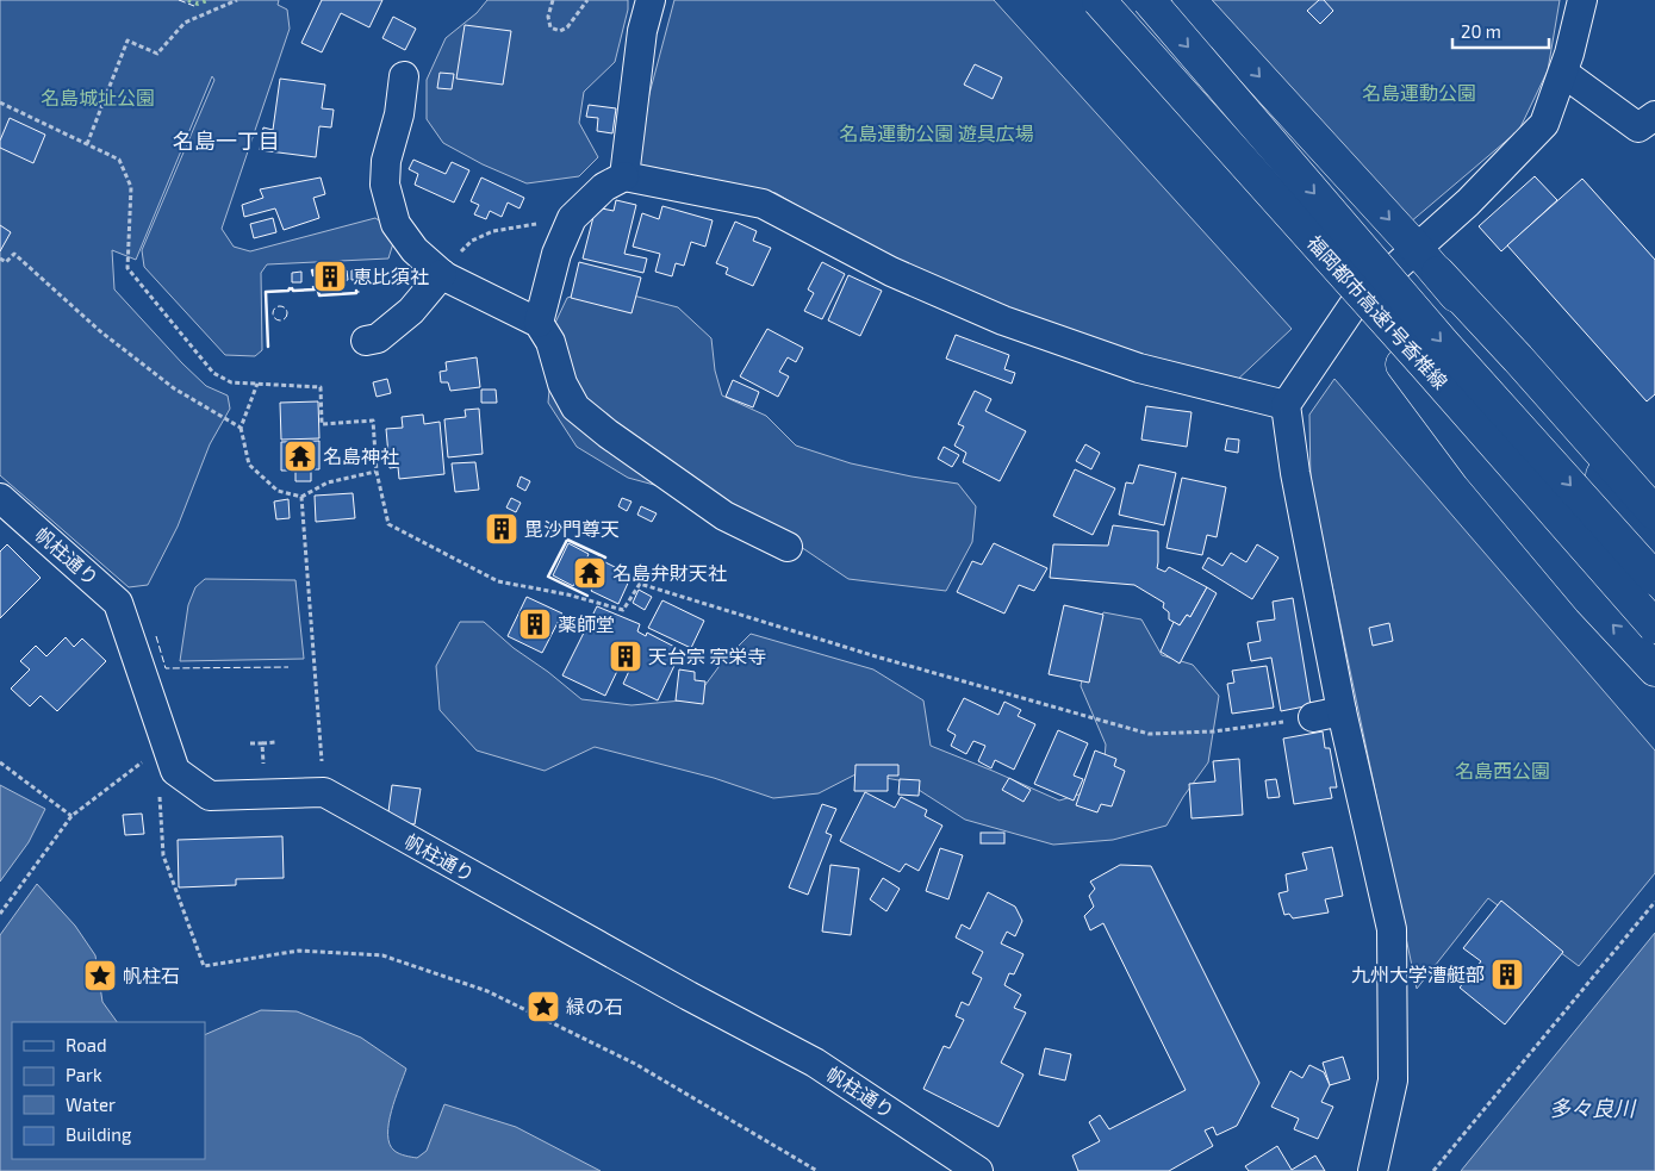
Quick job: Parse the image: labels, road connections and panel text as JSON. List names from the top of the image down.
{
  "streets": {
    "main road": ["福岡都市高速1号香椎線"],
    "street": ["帆柱通り"]
  },
  "districts": ["名島一丁目"],
  "water": ["多々良川"],
  "parks": [
    "名島運動公園",
    "名島城址公園",
    "名島運動公園 遊具広場",
    "名島西公園"
  ],
  "places": {
    "building": [
      "恵比須社",
      "毘沙門尊天",
      "薬師堂",
      "天台宗 宗栄寺",
      "九州大学漕艇部"
    ],
    "temple": ["名島神社", "名島弁財天社"],
    "place": ["帆柱石", "緑の石"]
  },
  "legend": [
    "Road",
    "Park",
    "Water",
    "Building"
  ],
  "scale_bar": "20 m"
}
